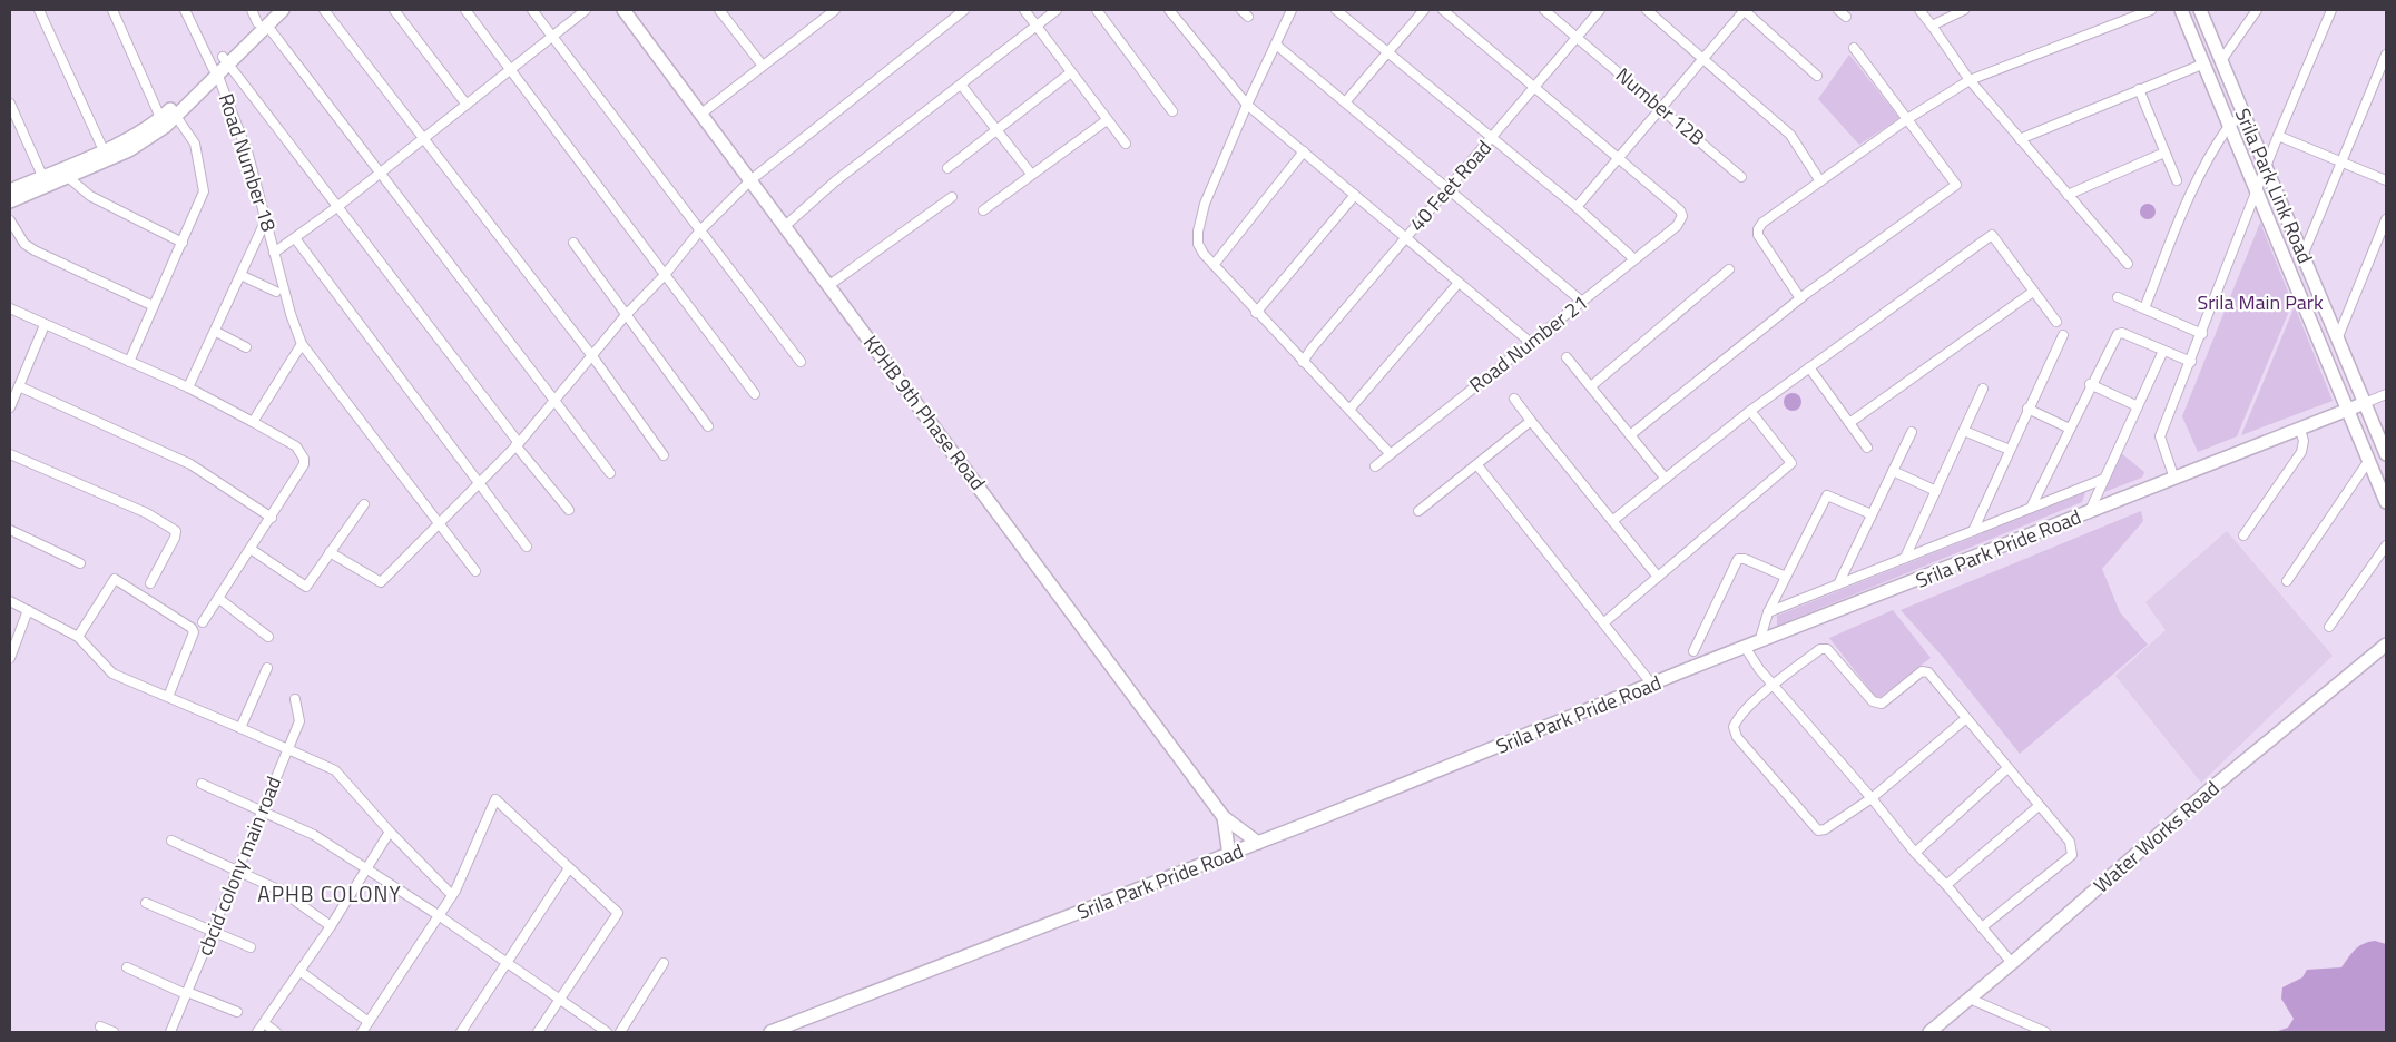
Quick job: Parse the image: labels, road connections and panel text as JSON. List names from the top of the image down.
{
  "streets": {
    "street": [
      "Number 12B",
      "Road Number 18",
      "40 Feet Road",
      "Srila Park Link Road",
      "Road Number 21",
      "KPHB 9th Phase Road",
      "Srila Park Pride Road",
      "Water Works Road",
      "cbcid colony main road"
    ]
  },
  "crossings": [
    ["Number 12B", "40 Feet Road"],
    ["Srila Park Link Road", "Srila Park Pride Road"],
    ["KPHB 9th Phase Road", "Srila Park Pride Road"]
  ],
  "districts": ["APHB COLONY"],
  "parks": ["Srila Main Park"]
}
